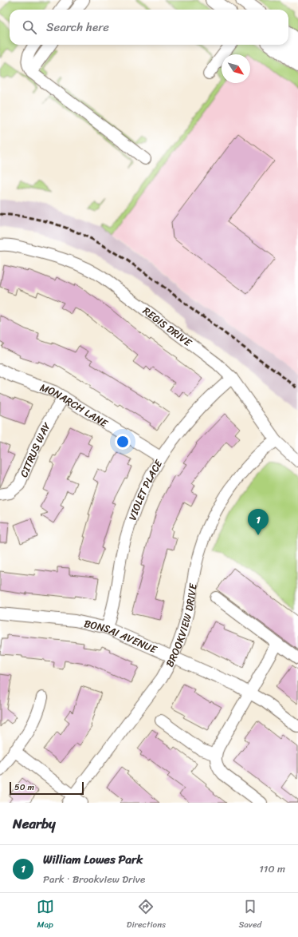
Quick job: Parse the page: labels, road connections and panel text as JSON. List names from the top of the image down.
{
  "streets": {
    "street": [
      "REGIS DRIVE",
      "MONARCH LANE",
      "CITRUS WAY",
      "VIOLET PLACE",
      "BROOKVIEW DRIVE",
      "BONSAI AVENUE"
    ]
  },
  "crossings": [
    ["REGIS DRIVE", "VIOLET PLACE"],
    ["REGIS DRIVE", "BROOKVIEW DRIVE"],
    ["MONARCH LANE", "CITRUS WAY"],
    ["MONARCH LANE", "VIOLET PLACE"],
    ["VIOLET PLACE", "BONSAI AVENUE"],
    ["BROOKVIEW DRIVE", "BONSAI AVENUE"]
  ],
  "scale_bar": "50 m",
  "north": "bottom right",
  "page": {
    "search": "Search here",
    "pins": "1",
    "scale": "50 m",
    "heading": "Nearby",
    "list": [
      {
        "mark": "1",
        "name": "William Lowes Park",
        "note": "Park · Brookview Drive",
        "value": "110 m"
      }
    ],
    "nav": ["Map", "Directions", "Saved"]
  }
}
